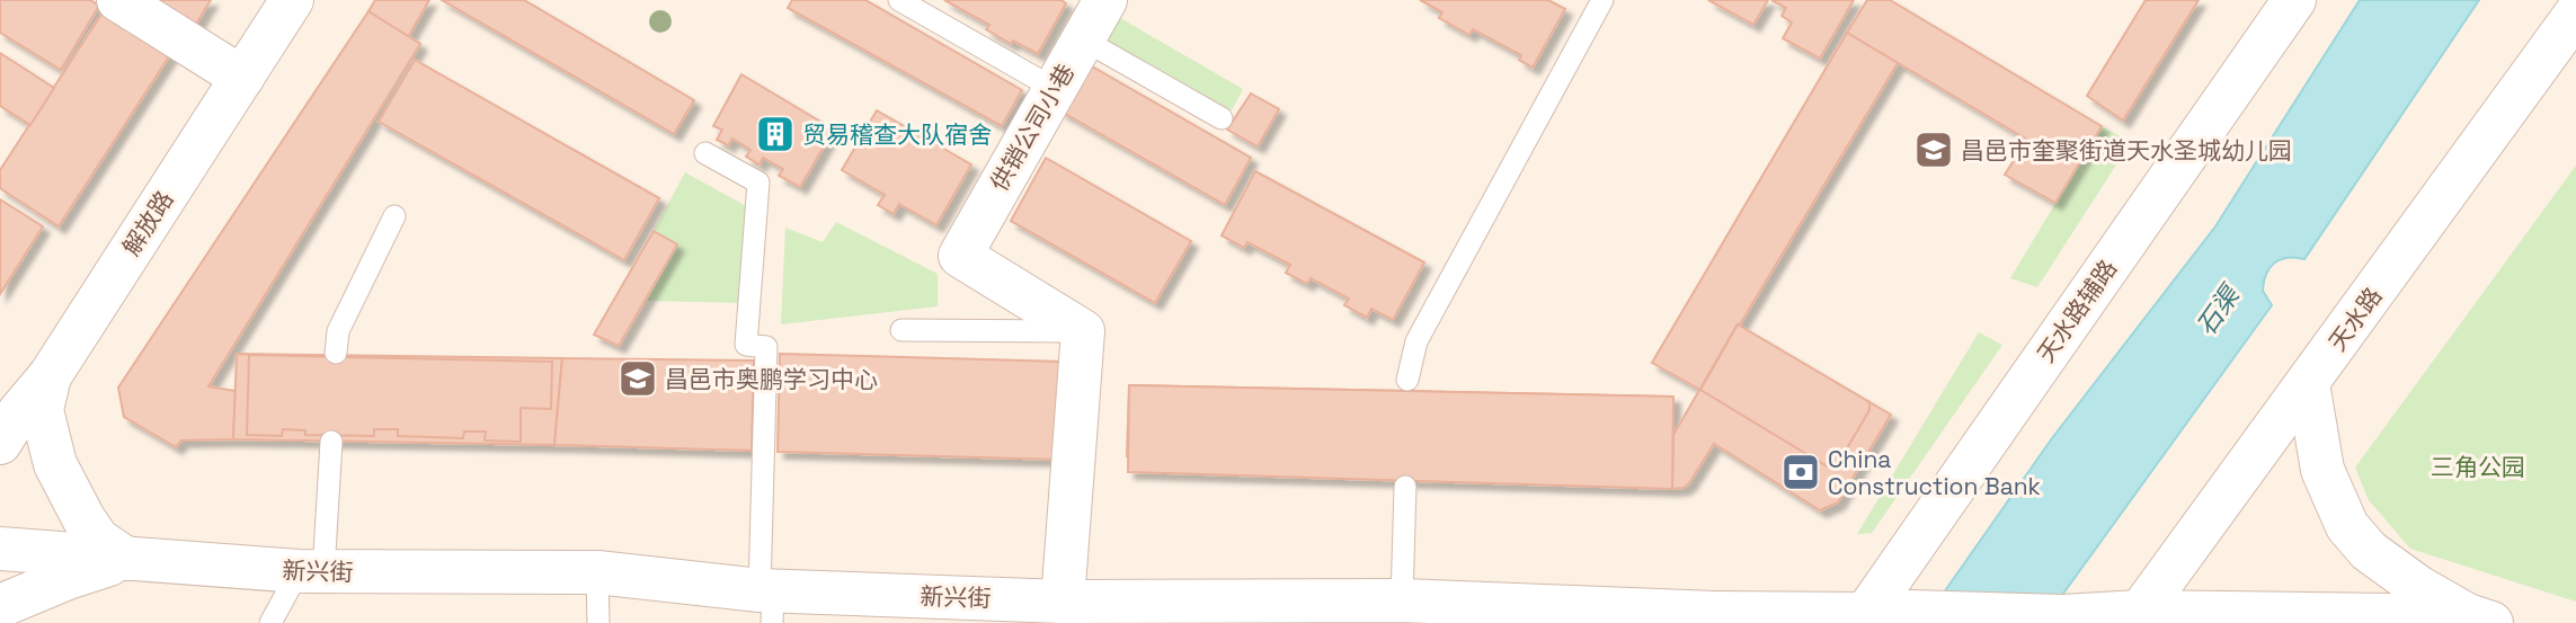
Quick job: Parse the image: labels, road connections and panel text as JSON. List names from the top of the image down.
{
  "streets": {
    "street": [
      "供销公司小巷",
      "解放路",
      "天水路辅路",
      "天水路",
      "新兴街"
    ]
  },
  "crossings": [
    ["天水路辅路", "新兴街"],
    ["天水路", "新兴街"]
  ],
  "water": ["石渠"],
  "parks": ["三角公园"],
  "places": {
    "building": ["贸易稽查大队宿舍"],
    "school or university": ["昌邑市奎聚街道天水圣城幼儿园", "昌邑市奥鹏学习中心"],
    "bank": ["China Construction Bank"]
  }
}
